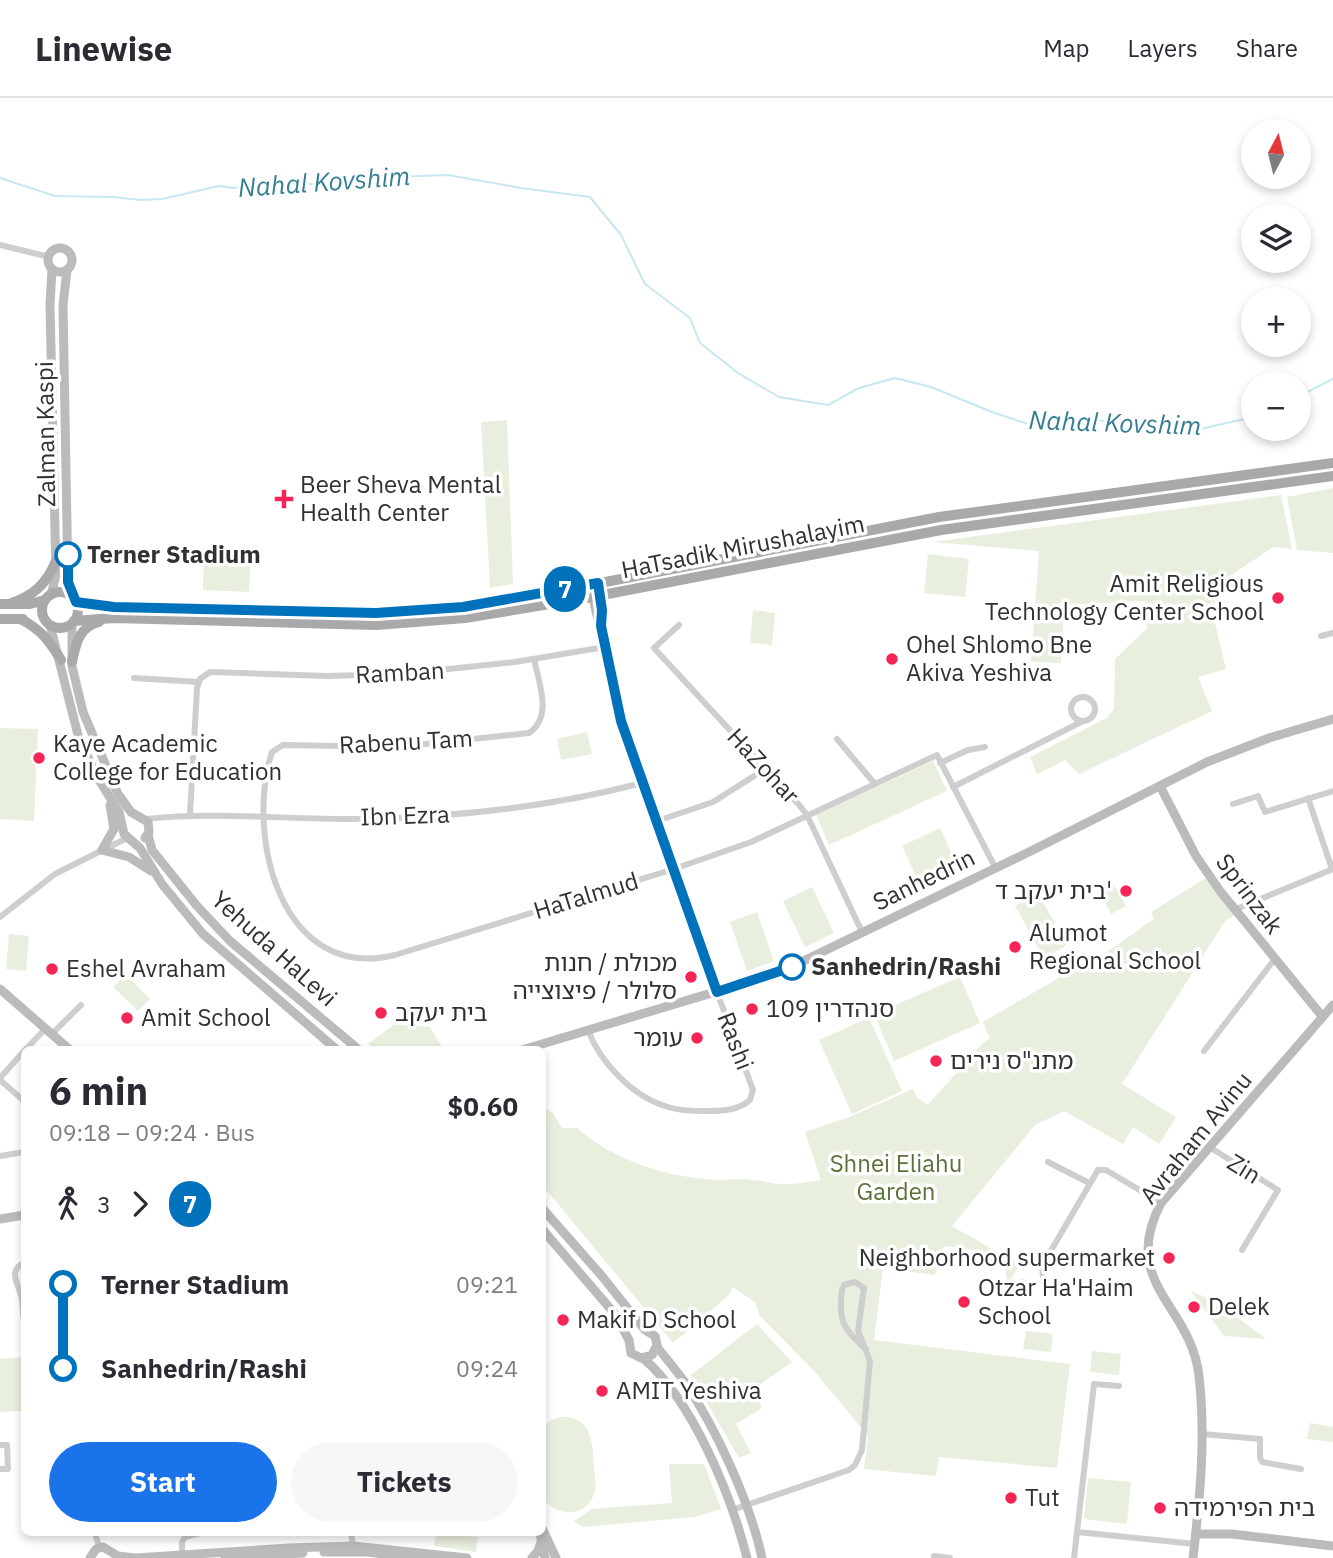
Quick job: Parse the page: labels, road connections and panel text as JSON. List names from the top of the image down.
{
  "streets": {
    "main road": ["HaTsadik Mirushalayim"],
    "street": [
      "Zalman Kaspi",
      "Ramban",
      "Rabenu Tam",
      "HaZohar",
      "Ibn Ezra",
      "Sanhedrin",
      "Sprinzak",
      "HaTalmud",
      "Yehuda HaLevi",
      "Rashi",
      "Avraham Avinu",
      "Zin"
    ]
  },
  "crossings": [
    ["Zalman Kaspi", "HaTsadik Mirushalayim"],
    ["Ramban", "Rabenu Tam"],
    ["Rabenu Tam", "Ibn Ezra"],
    ["Rabenu Tam", "HaTalmud"],
    ["HaZohar", "Sanhedrin"],
    ["HaZohar", "HaTalmud"],
    ["Ibn Ezra", "HaTalmud"],
    ["Ibn Ezra", "Yehuda HaLevi"],
    ["Sanhedrin", "Sprinzak"],
    ["Sanhedrin", "Rashi"],
    ["Sprinzak", "Avraham Avinu"],
    ["Avraham Avinu", "Zin"]
  ],
  "water": ["Nahal Kovshim"],
  "parks": ["Shnei Eliahu Garden"],
  "places": {
    "health": ["Beer Sheva Mental Health Center"],
    "other": [
      "Terner Stadium",
      "Amit Religious Technology Center School",
      "Ohel Shlomo Bne Akiva Yeshiva",
      "Kaye Academic College for Education",
      "בית יעקב ד'",
      "Alumot Regional School",
      "Sanhedrin/Rashi",
      "Eshel Avraham",
      "מכולת / חנות סלולר / פיצוצייה",
      "סנהדרין 109",
      "בית יעקב",
      "Amit School",
      "עומר",
      "מתנ\"ס נירים",
      "Neighborhood supermarket",
      "Otzar Ha'Haim School",
      "Delek",
      "Makif D School",
      "AMIT Yeshiva",
      "Tut",
      "בית הפירמידה"
    ]
  },
  "lines": ["bus line 7"],
  "north": "top",
  "page": {
    "header": "Linewise",
    "nav": ["Map", "Layers", "Share"],
    "on_map": "7",
    "map_buttons": ["+", "−"],
    "heading": ["6 min", "09:18 – 09:24 · Bus", "$0.60"],
    "legs": ["3", "7"],
    "list": [
      {
        "name": "Terner Stadium",
        "value": "09:21"
      },
      {
        "name": "Sanhedrin/Rashi",
        "value": "09:24"
      }
    ],
    "buttons": ["Start", "Tickets"]
  }
}
